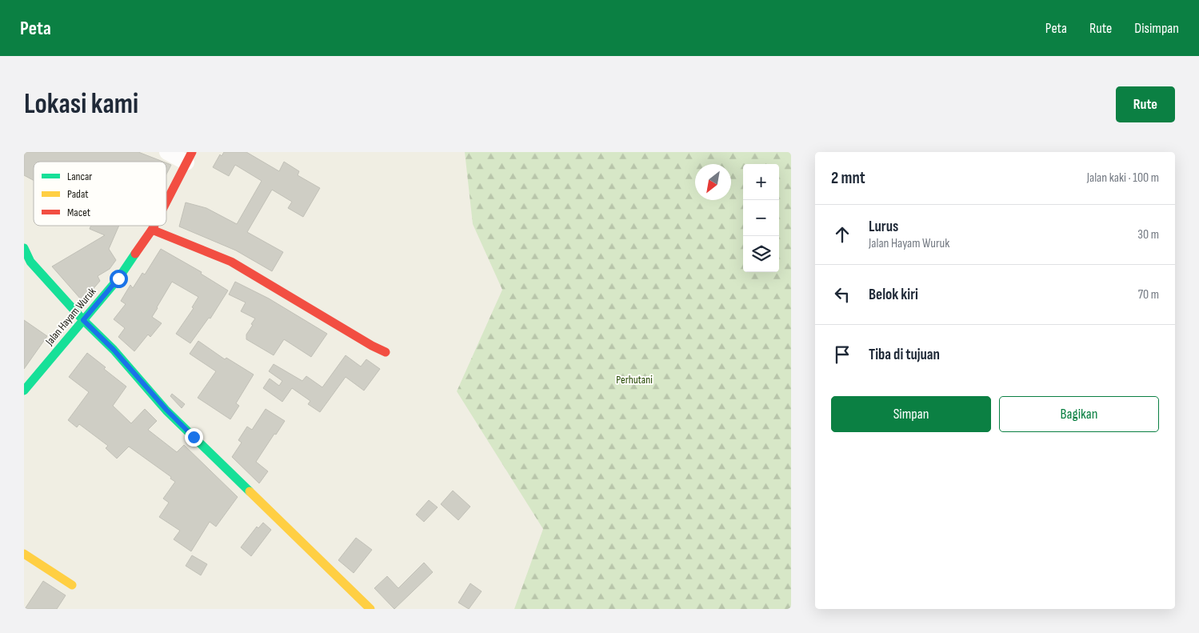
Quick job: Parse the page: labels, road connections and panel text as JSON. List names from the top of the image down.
{
  "streets": {
    "street": ["Jalan Hayam Wuruk"]
  },
  "parks": ["Perhutani"],
  "legend": ["Lancar", "Padat", "Macet"],
  "north": "bottom left",
  "page": {
    "header": "Peta",
    "nav": ["Peta", "Rute", "Disimpan"],
    "buttons": [
      "Rute",
      ["Simpan", "Bagikan"]
    ],
    "title": "Lokasi kami",
    "heading": ["2 mnt", "Jalan kaki · 100 m"],
    "map_buttons": ["+", "−"],
    "list": [
      ["Lurus", "Jalan Hayam Wuruk", "30 m"],
      ["Belok kiri", "70 m"],
      "Tiba di tujuan"
    ]
  }
}
